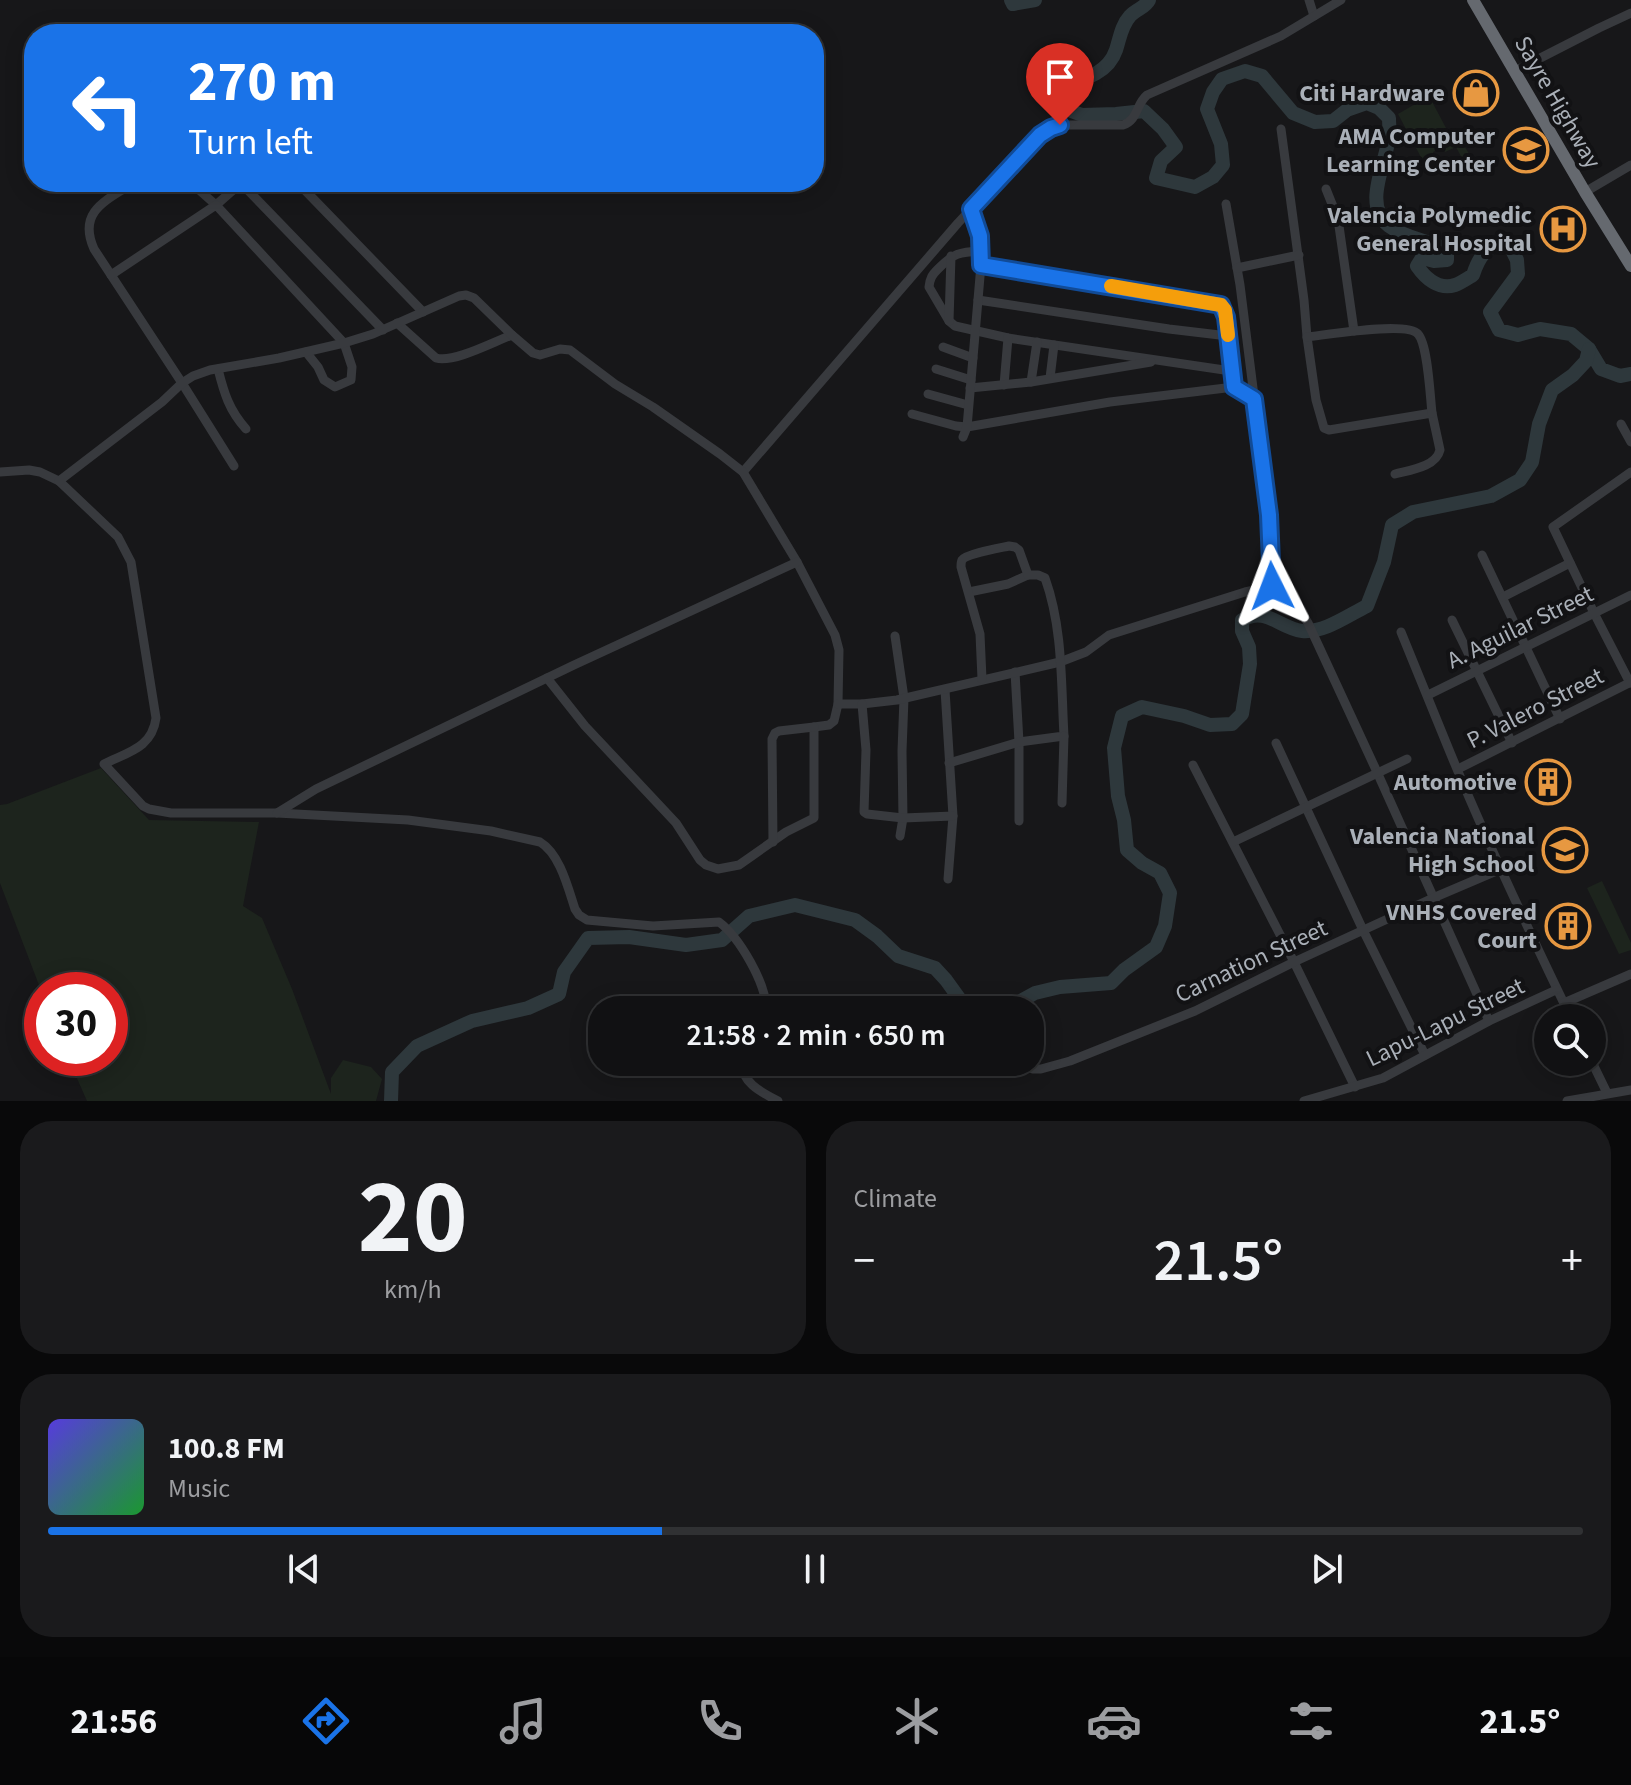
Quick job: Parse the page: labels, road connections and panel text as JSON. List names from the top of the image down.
{
  "streets": {
    "highway": ["Sayre Highway"],
    "street": [
      "A. Aguilar Street",
      "P. Valero Street",
      "Carnation Street",
      "Lapu-Lapu Street"
    ]
  },
  "places": {
    "shop": ["Citi Hardware"],
    "school or university": ["AMA Computer Learning Center", "Valencia National High School"],
    "hospital": ["Valencia Polymedic General Hospital"],
    "building": ["Automotive", "VNHS Covered Court"]
  },
  "page": {
    "turn": ["270 m", "Turn left"],
    "limit": "30",
    "trip": "21:58 · 2 min · 650 m",
    "tile": [
      ["20", "km/h"],
      "Climate"
    ],
    "heat": ["−", "21.5°", "+"],
    "song": ["100.8 FM", "Music"],
    "tabs": ["21:56", "21.5°"]
  }
}
